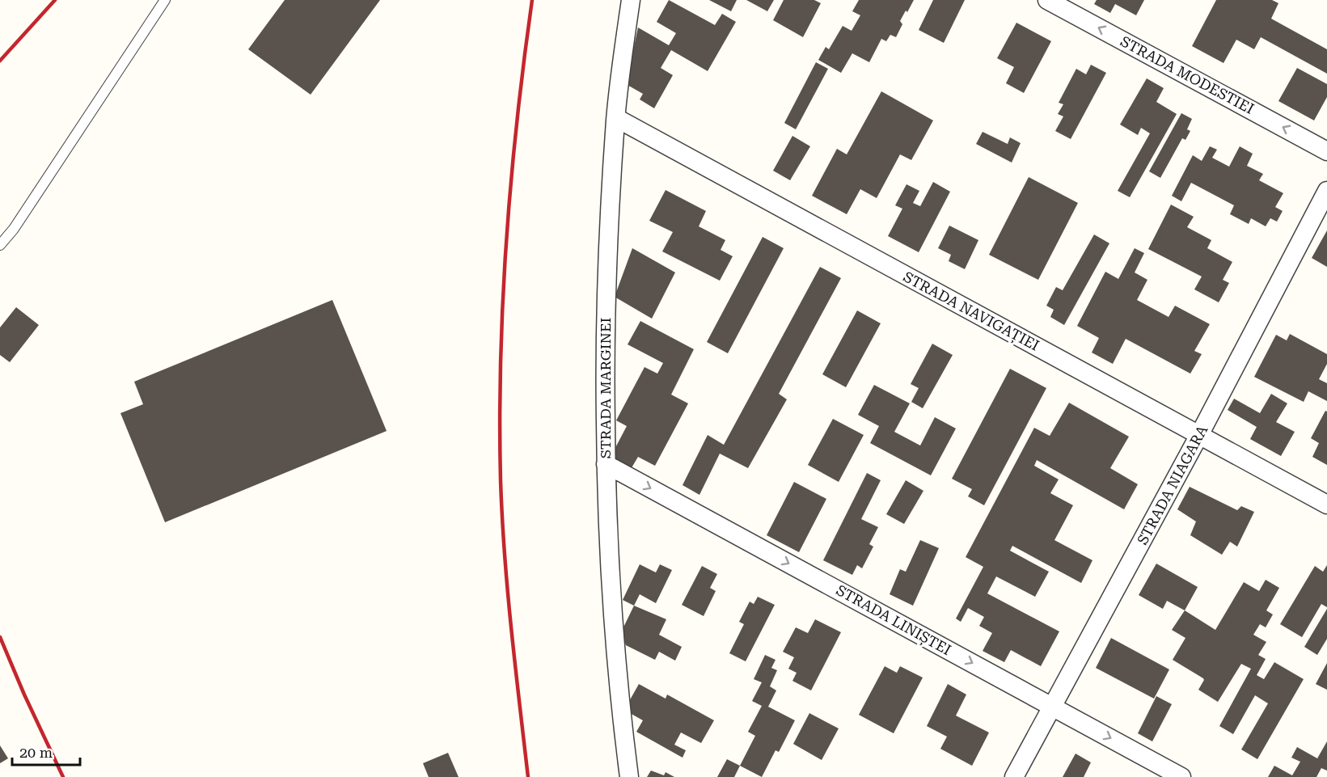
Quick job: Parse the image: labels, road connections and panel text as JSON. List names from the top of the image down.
{
  "streets": {
    "street": [
      "STRADA MODESTIEI",
      "STRADA NAVIGAȚIEI",
      "STRADA MARGINEI",
      "STRADA NIAGARA",
      "STRADA LINIȘTEI"
    ]
  },
  "crossings": [
    ["STRADA NAVIGAȚIEI", "STRADA MARGINEI"],
    ["STRADA NAVIGAȚIEI", "STRADA NIAGARA"],
    ["STRADA MARGINEI", "STRADA LINIȘTEI"],
    ["STRADA NIAGARA", "STRADA LINIȘTEI"]
  ],
  "one_way": ["STRADA MODESTIEI", "STRADA LINIȘTEI"],
  "scale_bar": "20 m"
}
